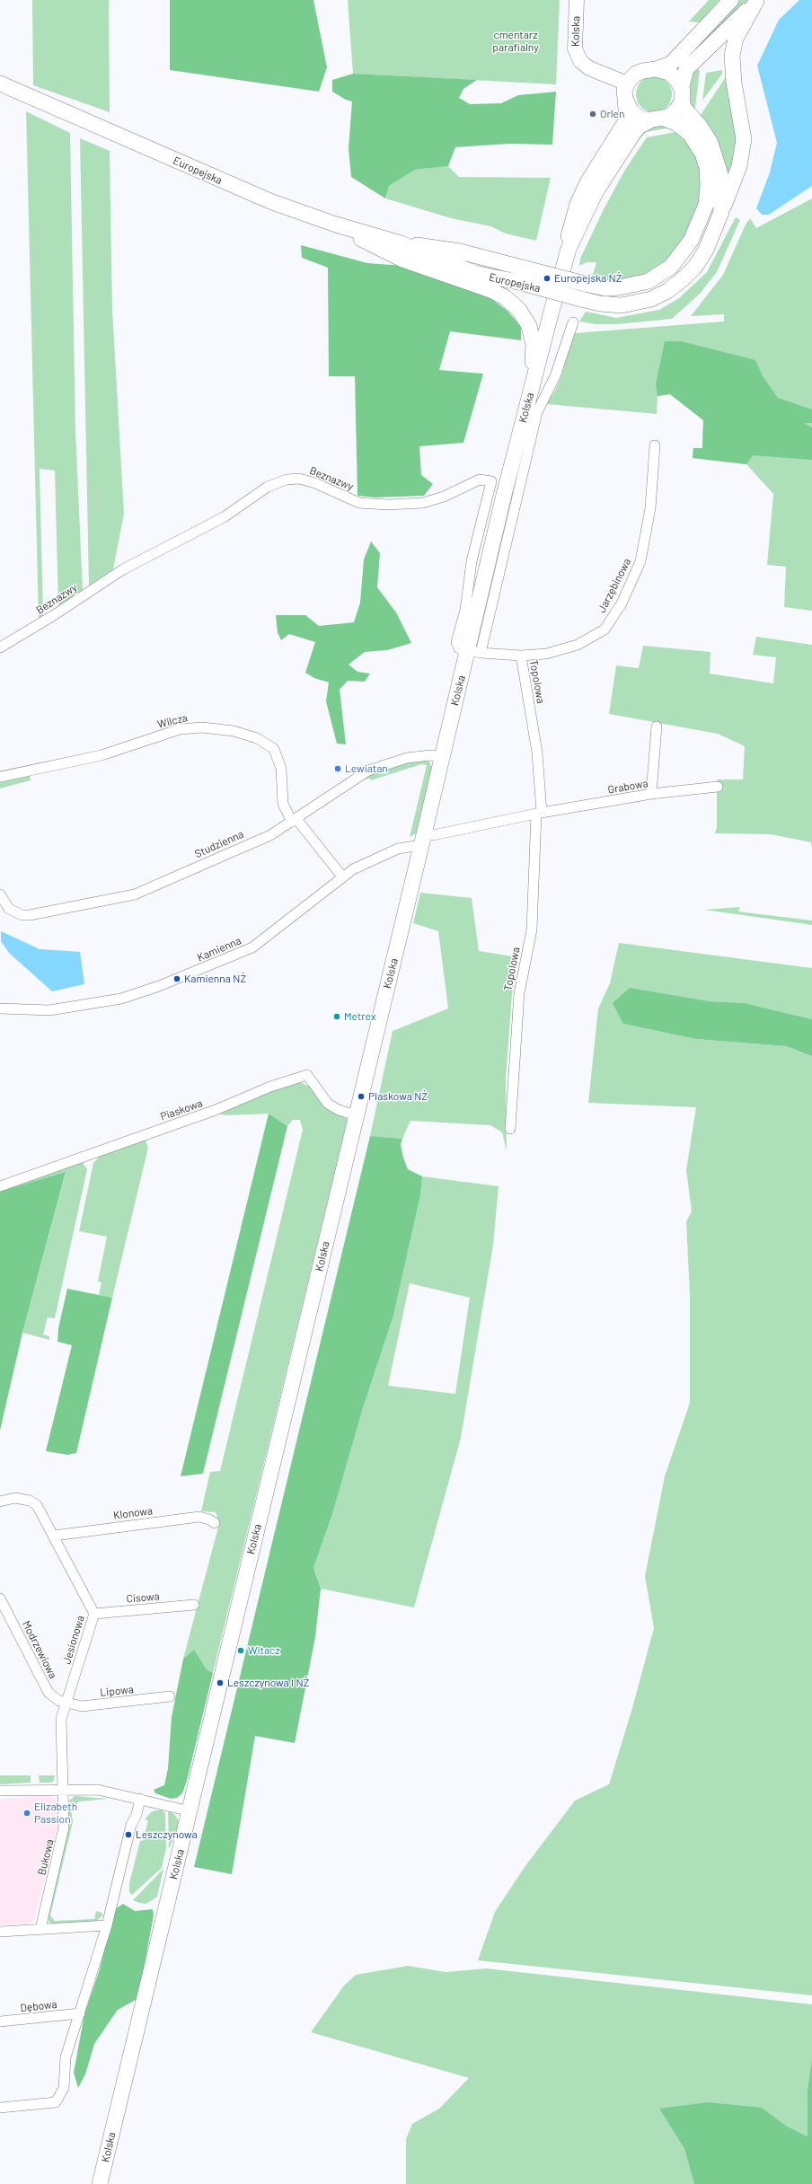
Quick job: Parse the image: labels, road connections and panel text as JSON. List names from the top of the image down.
{
  "streets": {
    "main road": ["Kolska", "Europejska"],
    "street": [
      "Beznazwy",
      "Jarzębinowa",
      "Topolowa",
      "Wilcza",
      "Grabowa",
      "Studzienna",
      "Kamienna",
      "Piaskowa",
      "Klonowa",
      "Cisowa",
      "Jesionowa",
      "Modrzewiowa",
      "Lipowa",
      "Bukowa",
      "Dębowa"
    ]
  },
  "crossings": [
    ["Kolska", "Europejska"],
    ["Kolska", "Beznazwy"],
    ["Kolska", "Topolowa"],
    ["Kolska", "Studzienna"],
    ["Kolska", "Kamienna"],
    ["Kolska", "Piaskowa"],
    ["Beznazwy", "Topolowa"],
    ["Jarzębinowa", "Topolowa"],
    ["Topolowa", "Grabowa"],
    ["Wilcza", "Studzienna"],
    ["Wilcza", "Kamienna"],
    ["Klonowa", "Jesionowa"],
    ["Cisowa", "Jesionowa"],
    ["Jesionowa", "Modrzewiowa"],
    ["Jesionowa", "Lipowa"],
    ["Jesionowa", "Bukowa"],
    ["Modrzewiowa", "Lipowa"]
  ],
  "parks": ["cmentarz parafialny"],
  "places": [
    "Orlen",
    "Europejska NŻ",
    "Lewiatan",
    "Kamienna NŻ",
    "Metrex",
    "Piaskowa NŻ",
    "Witacz",
    "Leszczynowa I NŻ",
    "Elizabeth Passion",
    "Leszczynowa"
  ]
}
